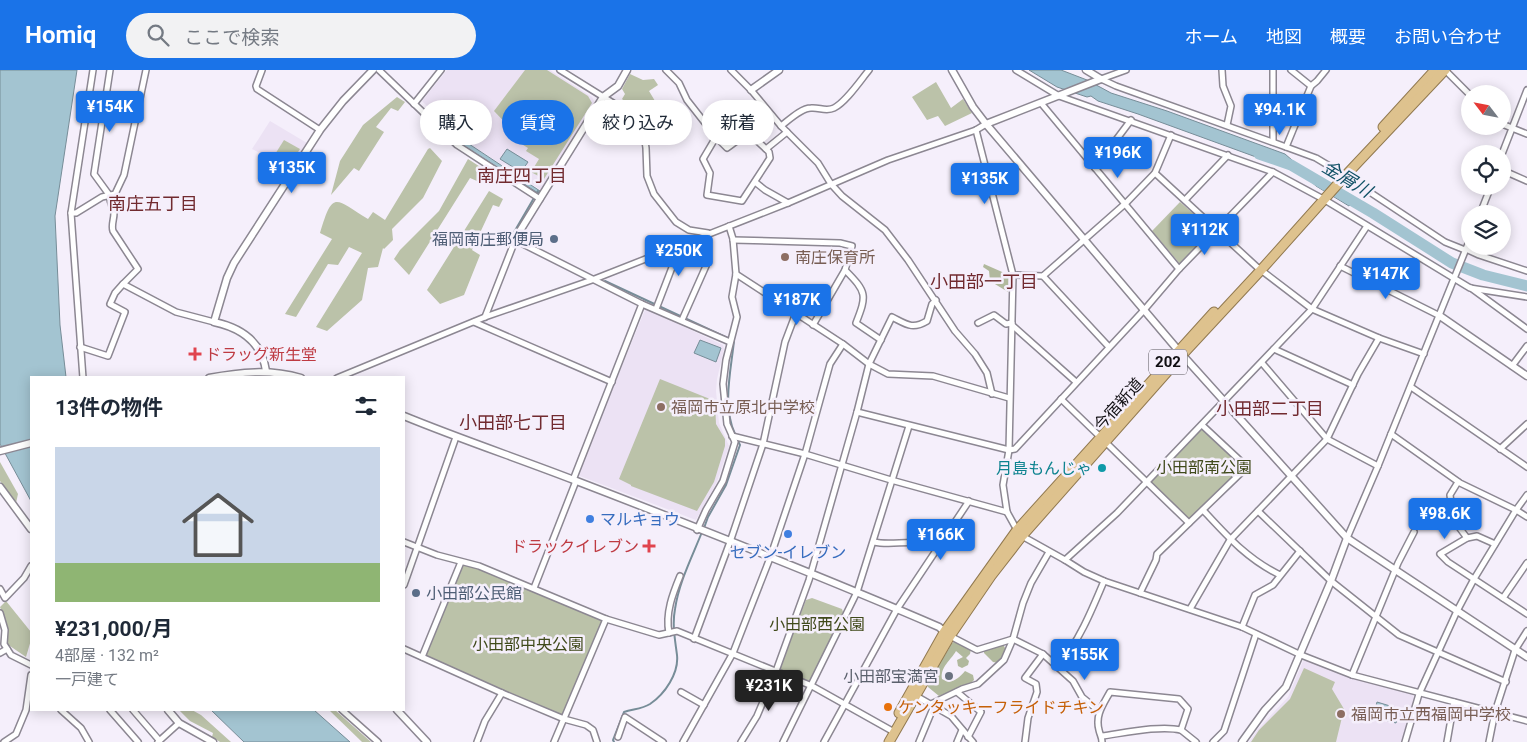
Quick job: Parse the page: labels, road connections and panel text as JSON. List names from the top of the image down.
{
  "streets": {
    "highway": ["202", "今宿新道"]
  },
  "districts": [
    "南庄四丁目",
    "南庄五丁目",
    "小田部一丁目",
    "小田部二丁目",
    "小田部七丁目"
  ],
  "water": ["金屑川"],
  "parks": ["小田部南公園", "小田部西公園", "小田部中央公園"],
  "places": {
    "other": [
      "福岡南庄郵便局",
      "南庄保育所",
      "福岡市立原北中学校",
      "月島もんじゃ",
      "マルキョウ",
      "セブン-イレブン",
      "小田部公民館",
      "小田部宝満宮",
      "ケンタッキーフライドチキン",
      "福岡市立西福岡中学校"
    ],
    "health": ["ドラッグ新生堂", "ドラックイレブン"]
  },
  "north": "top left",
  "page": {
    "header": "Homiq",
    "search": "ここで検索",
    "nav": [
      "ホーム",
      "地図",
      "概要",
      "お問い合わせ"
    ],
    "price": [
      "¥154K",
      "¥94.1K",
      "¥196K",
      "¥135K",
      "¥135K",
      "¥112K",
      "¥250K",
      "¥147K",
      "¥187K",
      "¥98.6K",
      "¥166K",
      "¥155K",
      "¥231K"
    ],
    "chip": [
      "購入",
      "賃貸",
      "絞り込み",
      "新着"
    ],
    "heading": "13件の物件",
    "list": [
      {
        "name": "¥231,000/月",
        "note": "4部屋 · 132 m² · 一戸建て"
      }
    ]
  }
}
